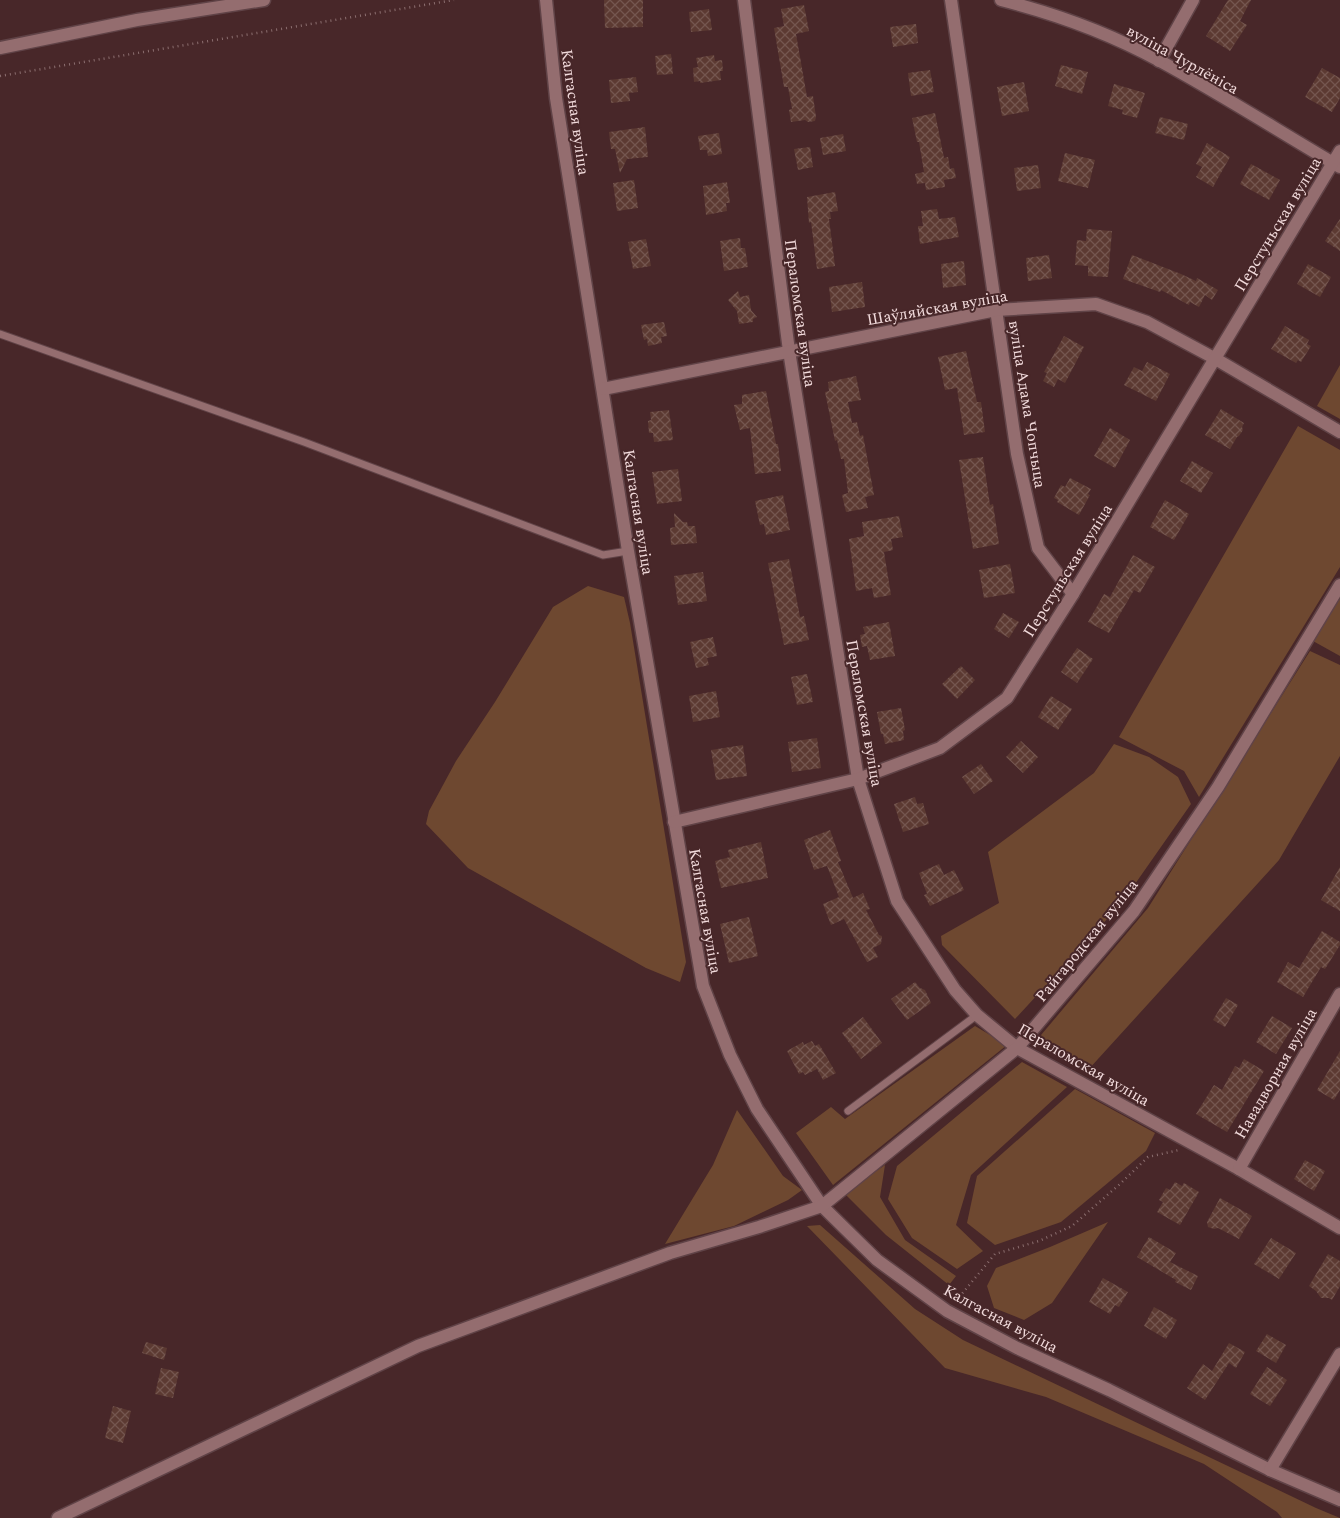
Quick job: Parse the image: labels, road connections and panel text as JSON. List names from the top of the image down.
{
  "streets": {
    "street": [
      "вуліца Чурлёніса",
      "Калгасная вуліца",
      "Перстуньская вуліца",
      "Шаўляйская вуліца",
      "Пераломская вуліца",
      "вуліца Адама Чопчыца",
      "Райгародская вуліца",
      "Навадворная вуліца"
    ]
  },
  "crossings": [
    ["вуліца Чурлёніса", "Перстуньская вуліца"],
    ["Калгасная вуліца", "Перстуньская вуліца"],
    ["Калгасная вуліца", "Шаўляйская вуліца"],
    ["Калгасная вуліца", "Райгародская вуліца"],
    ["Перстуньская вуліца", "Шаўляйская вуліца"],
    ["Перстуньская вуліца", "Пераломская вуліца"],
    ["Перстуньская вуліца", "вуліца Адама Чопчыца"],
    ["Шаўляйская вуліца", "Пераломская вуліца"],
    ["Шаўляйская вуліца", "вуліца Адама Чопчыца"],
    ["Пераломская вуліца", "Райгародская вуліца"],
    ["Пераломская вуліца", "Навадворная вуліца"]
  ]
}
